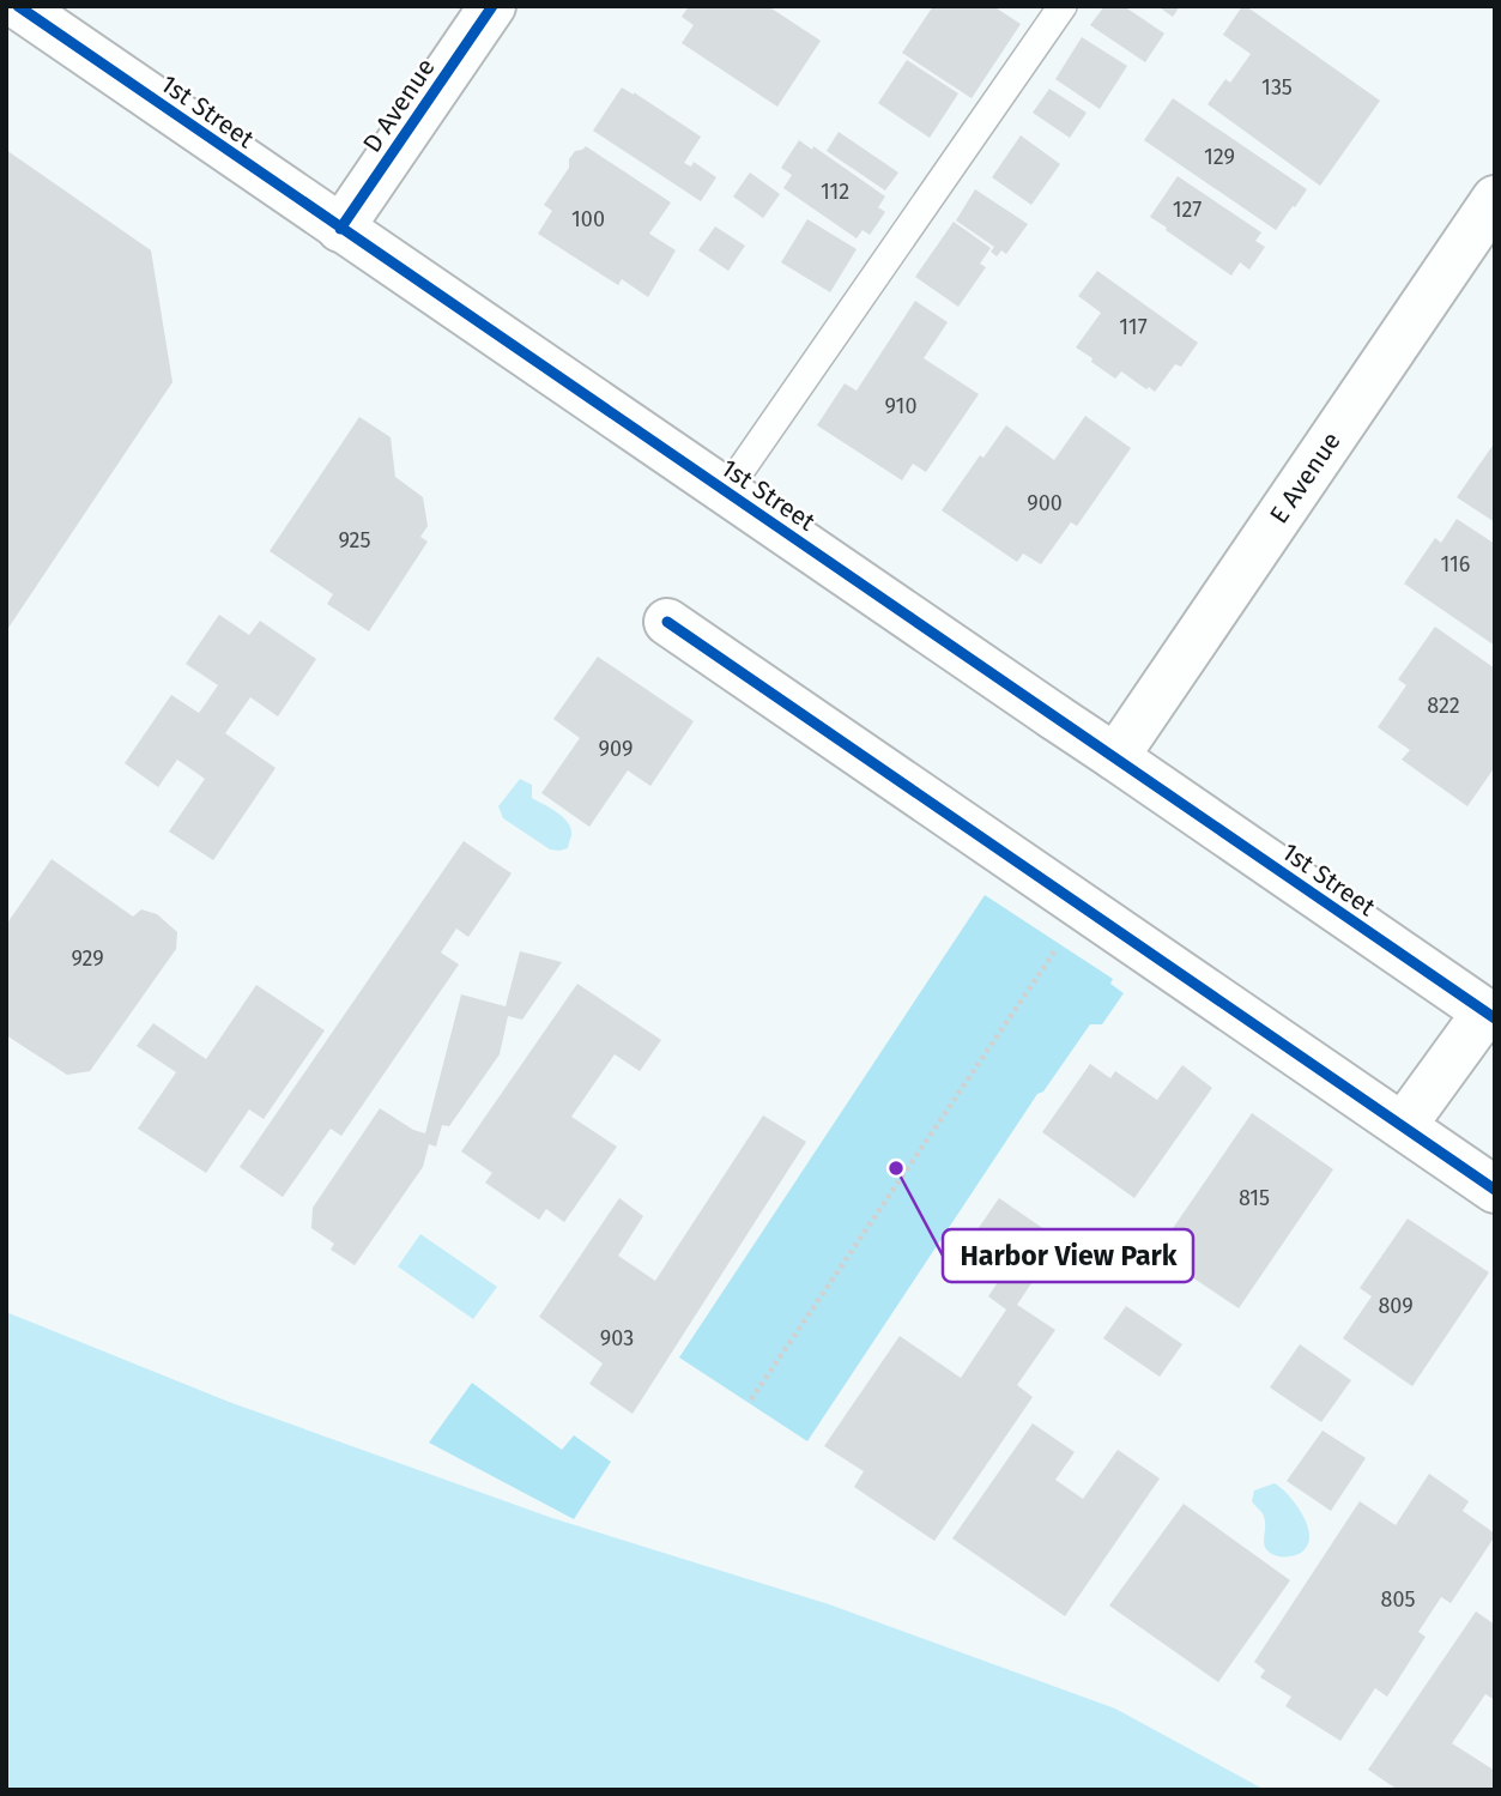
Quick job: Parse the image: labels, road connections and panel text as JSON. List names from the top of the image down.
{
  "streets": {
    "street": ["D Avenue", "1st Street", "E Avenue"]
  },
  "crossings": [
    ["D Avenue", "1st Street"],
    ["1st Street", "E Avenue"]
  ],
  "places": ["Harbor View Park"],
  "house_numbers": [
    "135",
    "129",
    "112",
    "127",
    "100",
    "117",
    "910",
    "900",
    "925",
    "116",
    "822",
    "909",
    "929",
    "815",
    "809",
    "903",
    "805"
  ]
}
